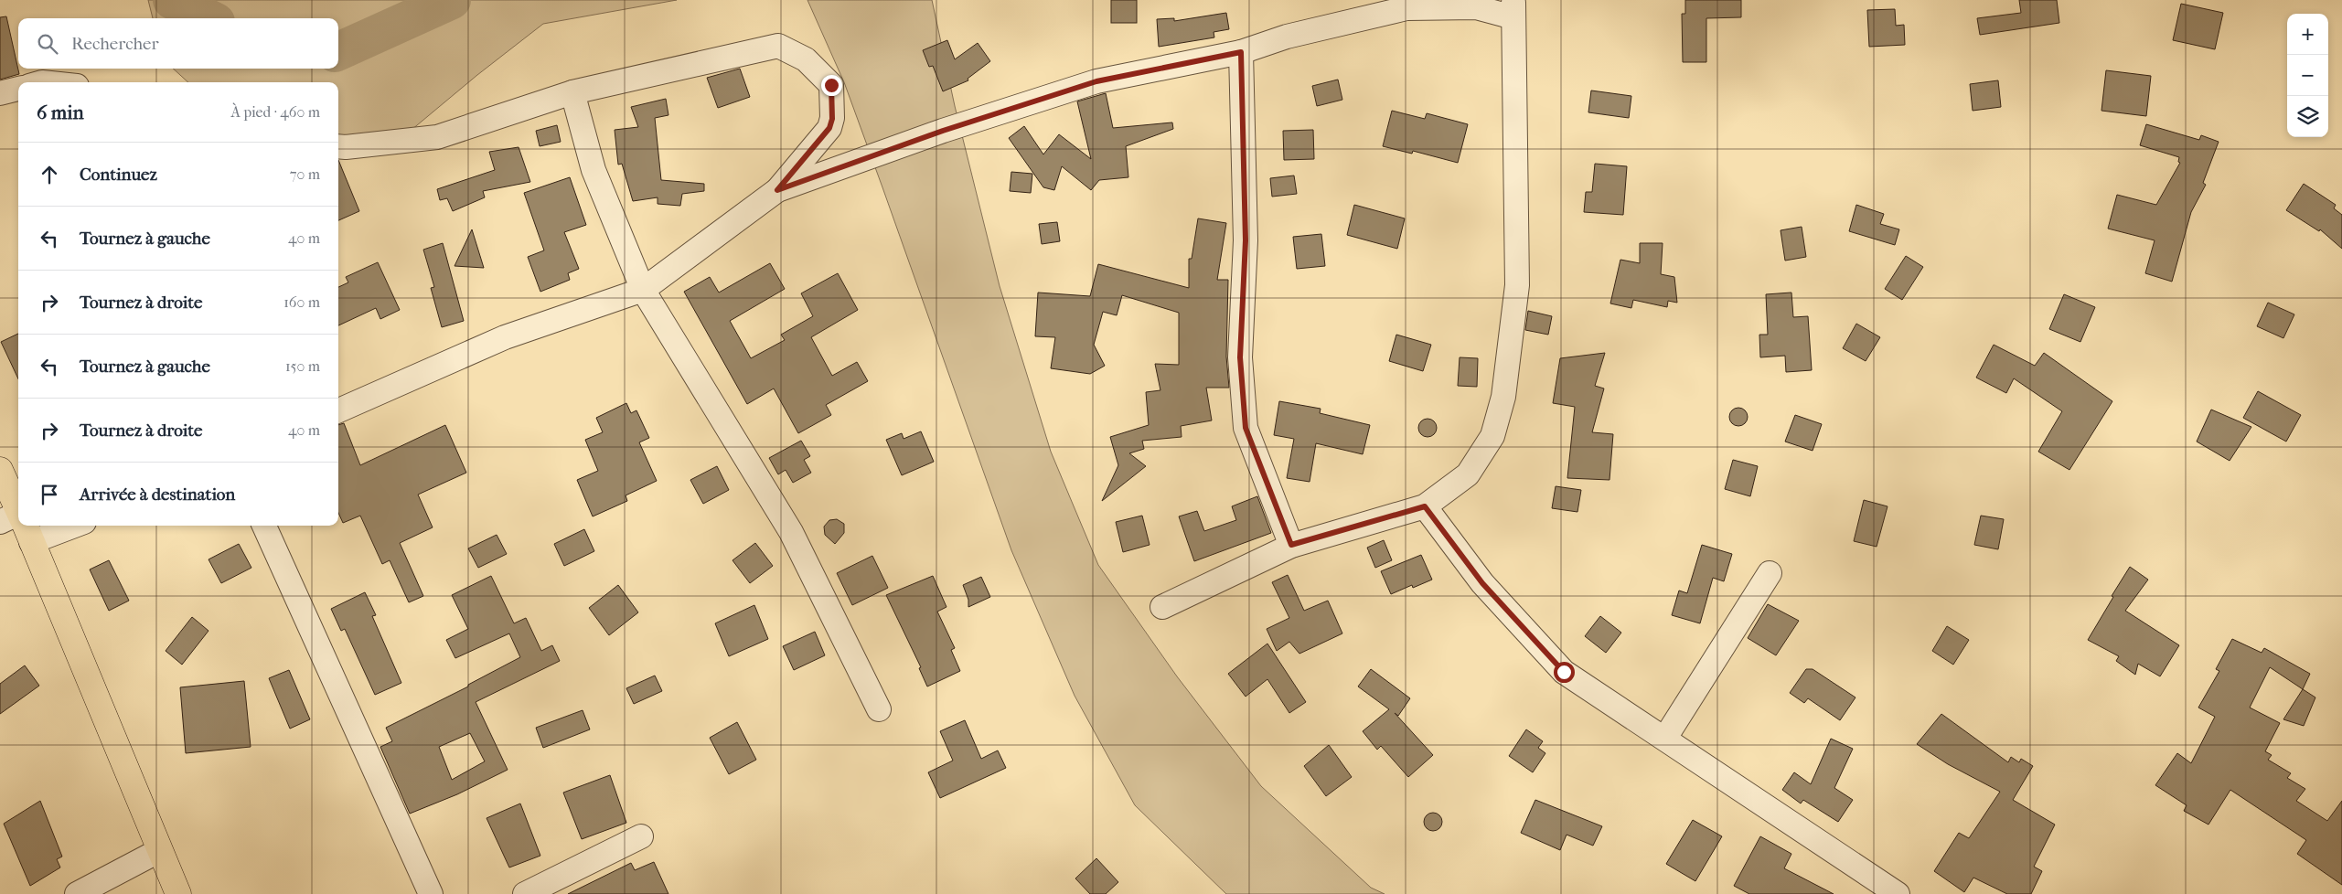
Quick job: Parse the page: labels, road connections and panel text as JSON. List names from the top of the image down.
{
  "page": {
    "map_buttons": ["+", "−"],
    "search": "Rechercher",
    "heading": ["6 min", "À pied · 460 m"],
    "list": [
      ["Continuez", "70 m"],
      ["Tournez à gauche", "40 m"],
      ["Tournez à droite", "160 m"],
      ["Tournez à gauche", "150 m"],
      ["Tournez à droite", "40 m"],
      "Arrivée à destination"
    ]
  }
}
